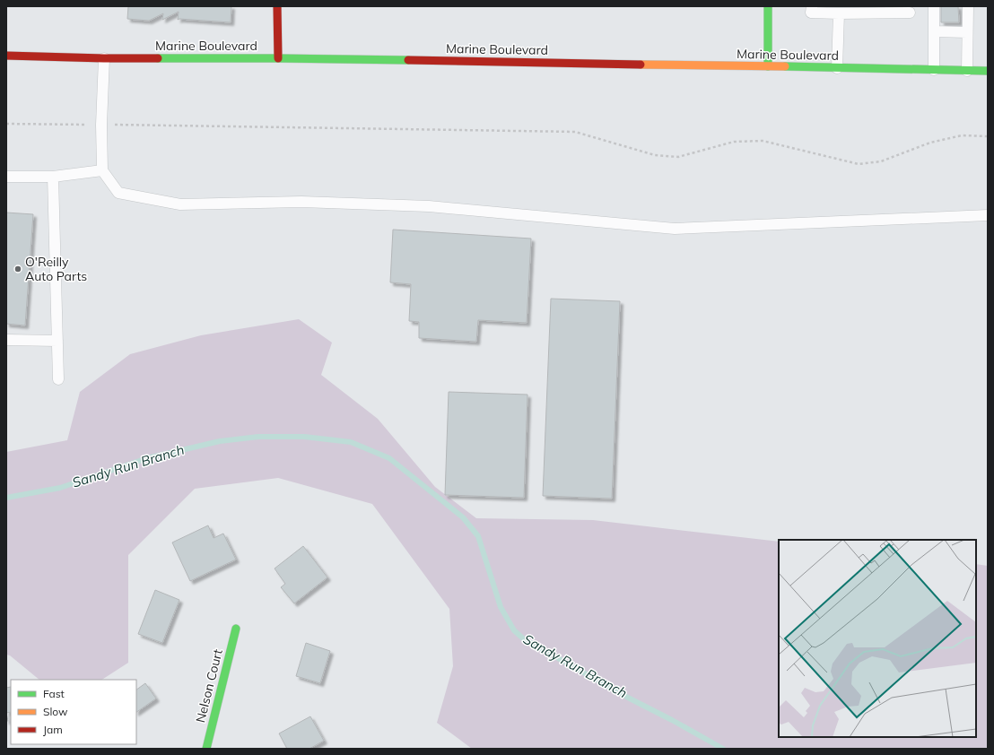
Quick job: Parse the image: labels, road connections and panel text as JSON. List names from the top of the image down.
{
  "streets": {
    "main road": ["Marine Boulevard", "Nelson Court"]
  },
  "water": ["Sandy Run Branch"],
  "places": ["O'Reilly Auto Parts"],
  "legend": ["Fast", "Slow", "Jam"]
}
